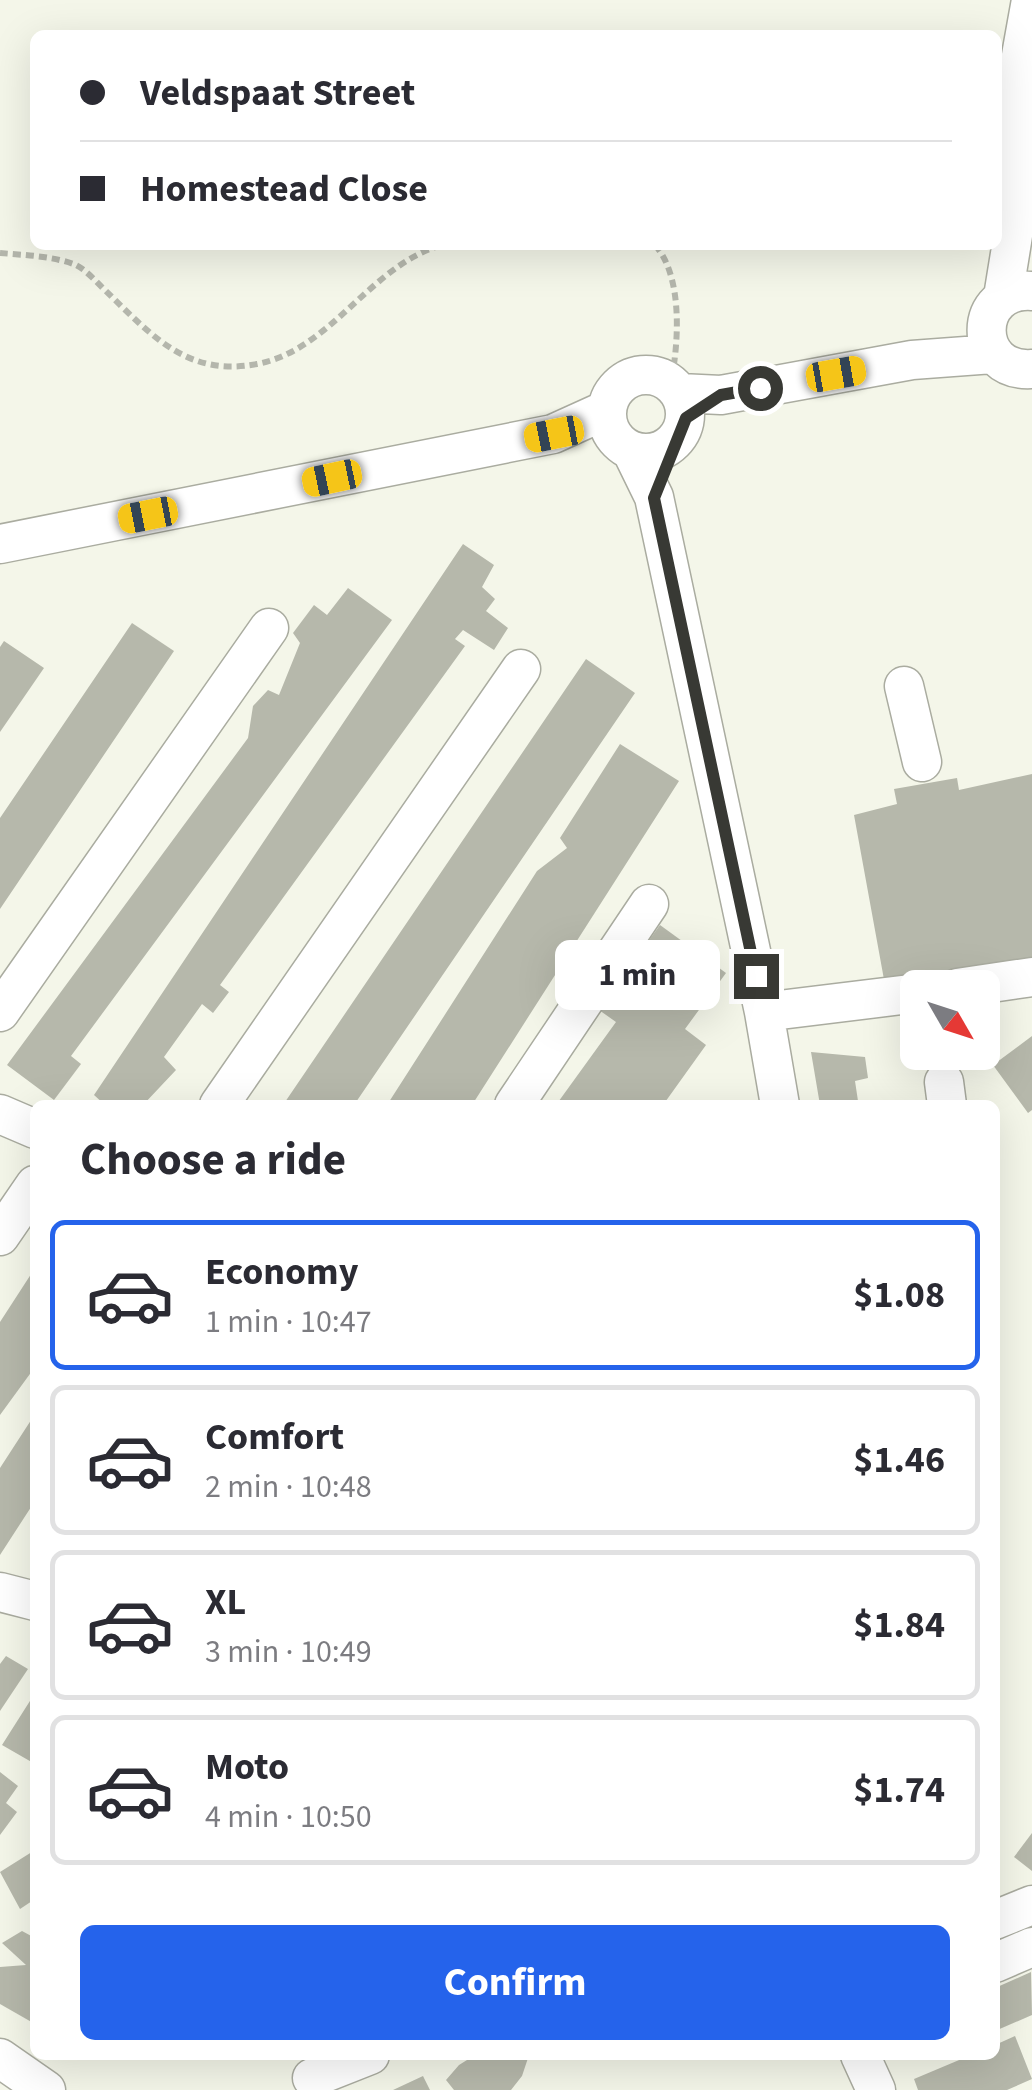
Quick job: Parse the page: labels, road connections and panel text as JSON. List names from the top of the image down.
{
  "north": "bottom right",
  "page": {
    "banner": ["Veldspaat Street", "Homestead Close"],
    "bubble": "1 min",
    "heading": "Choose a ride",
    "list": [
      {
        "name": "Economy",
        "note": "1 min · 10:47",
        "value": "$1.08"
      },
      {
        "name": "Comfort",
        "note": "2 min · 10:48",
        "value": "$1.46"
      },
      {
        "name": "XL",
        "note": "3 min · 10:49",
        "value": "$1.84"
      },
      {
        "name": "Moto",
        "note": "4 min · 10:50",
        "value": "$1.74"
      }
    ],
    "buttons": "Confirm"
  }
}
